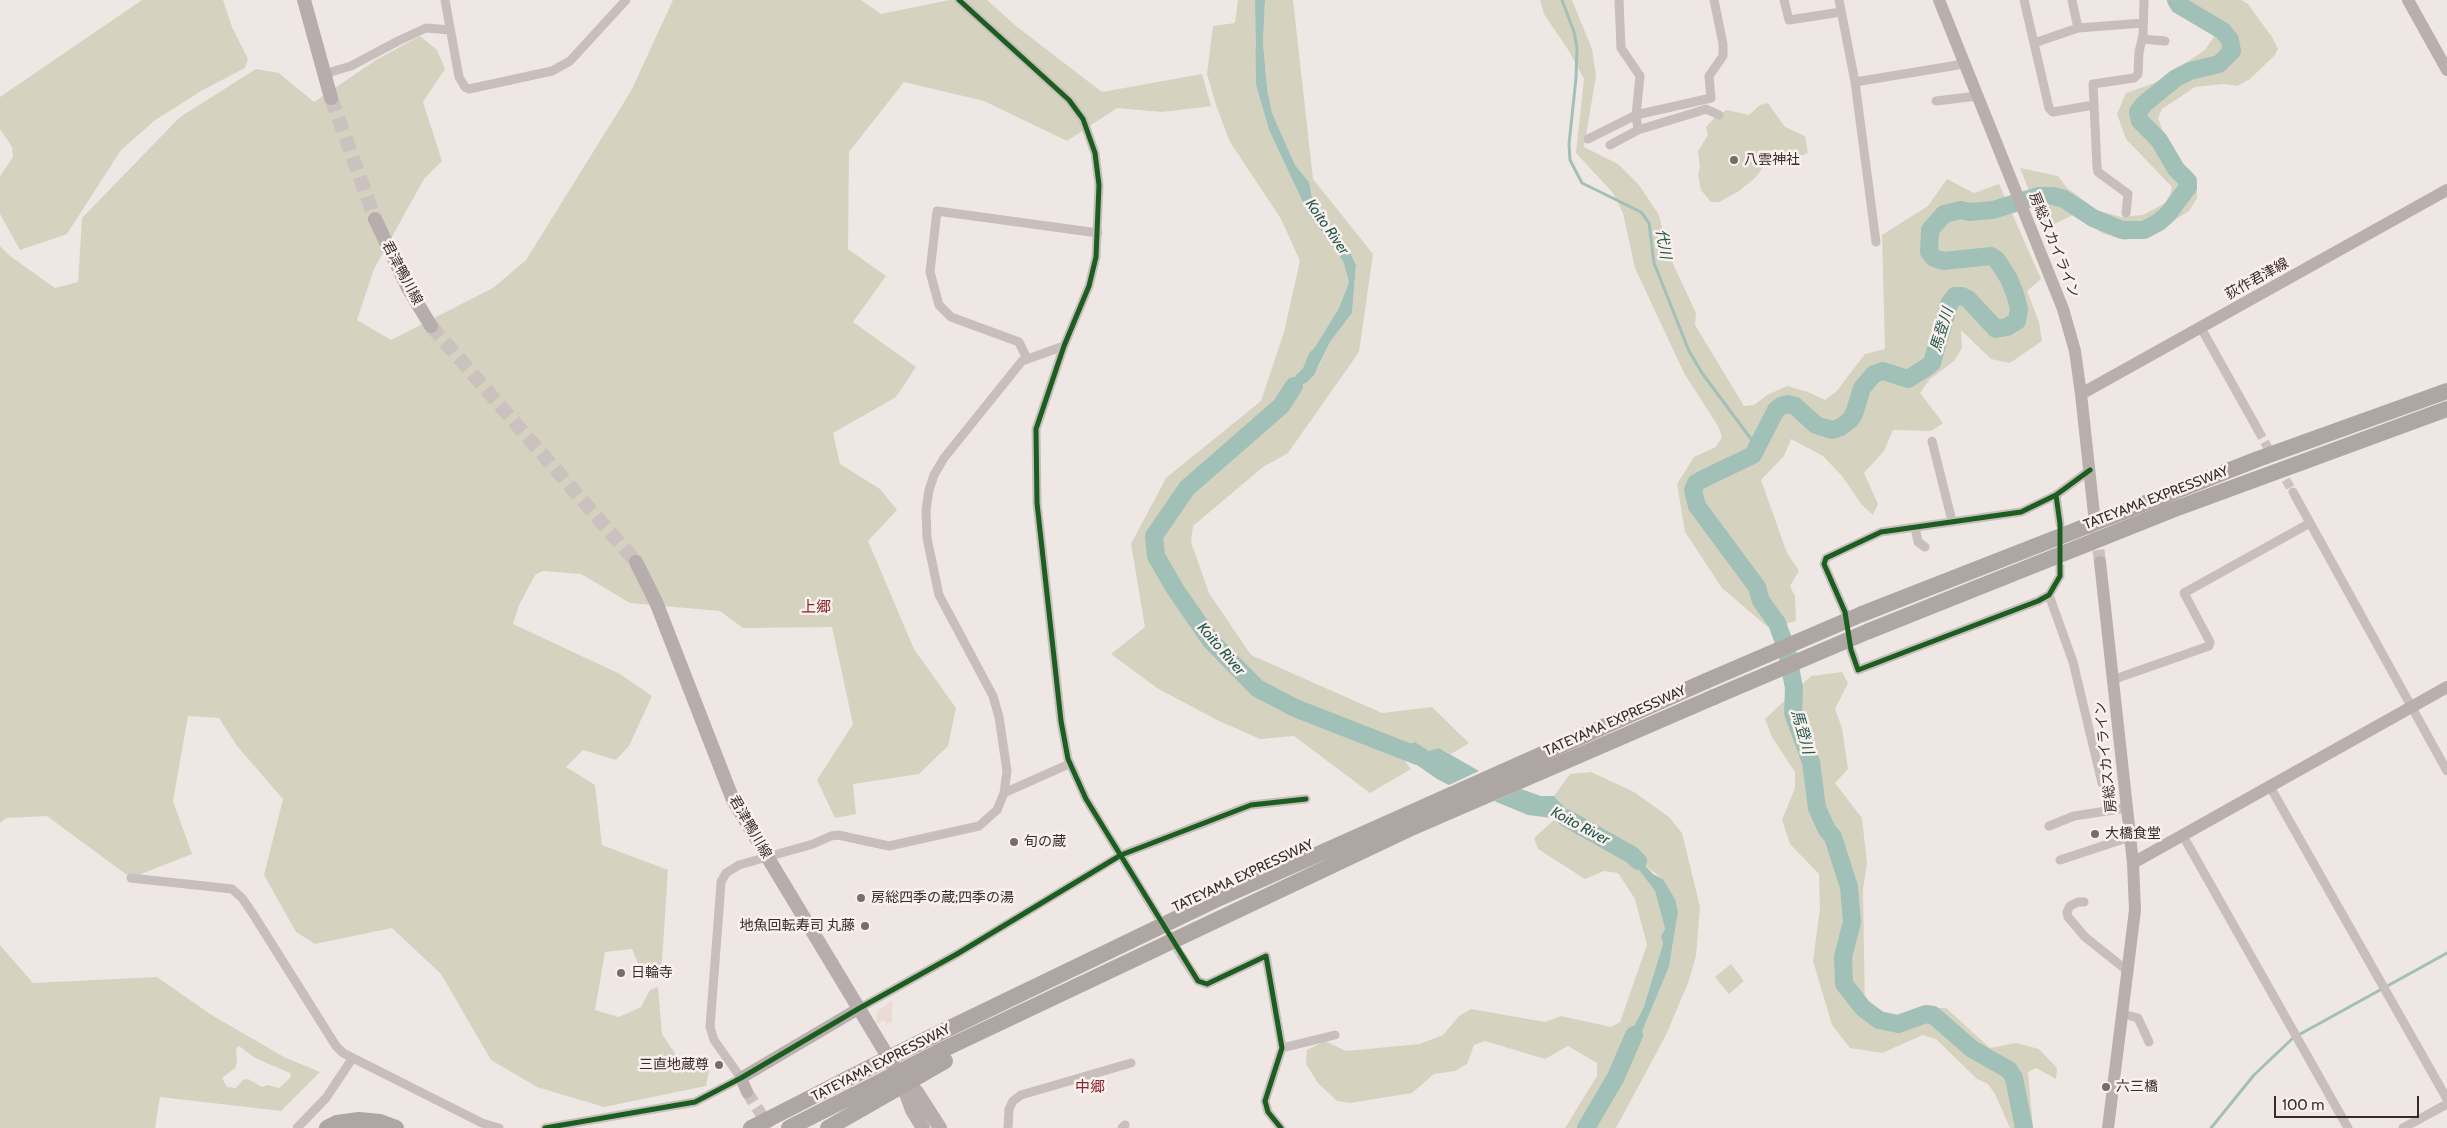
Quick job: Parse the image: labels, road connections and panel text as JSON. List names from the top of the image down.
{
  "streets": {
    "highway": ["TATEYAMA EXPRESSWAY"],
    "main road": ["房総スカイライン", "君津鴨川線", "荻作君津線"]
  },
  "crossings": [
    ["房総スカイライン", "荻作君津線"]
  ],
  "districts": ["上郷", "中郷"],
  "water": ["Koito River", "代川", "馬登川"],
  "places": [
    "八雲神社",
    "大橋食堂",
    "旬の蔵",
    "房総四季の蔵;四季の湯",
    "地魚回転寿司 丸藤",
    "日輪寺",
    "三直地蔵尊",
    "六三橋"
  ],
  "scale_bar": "100 m"
}
